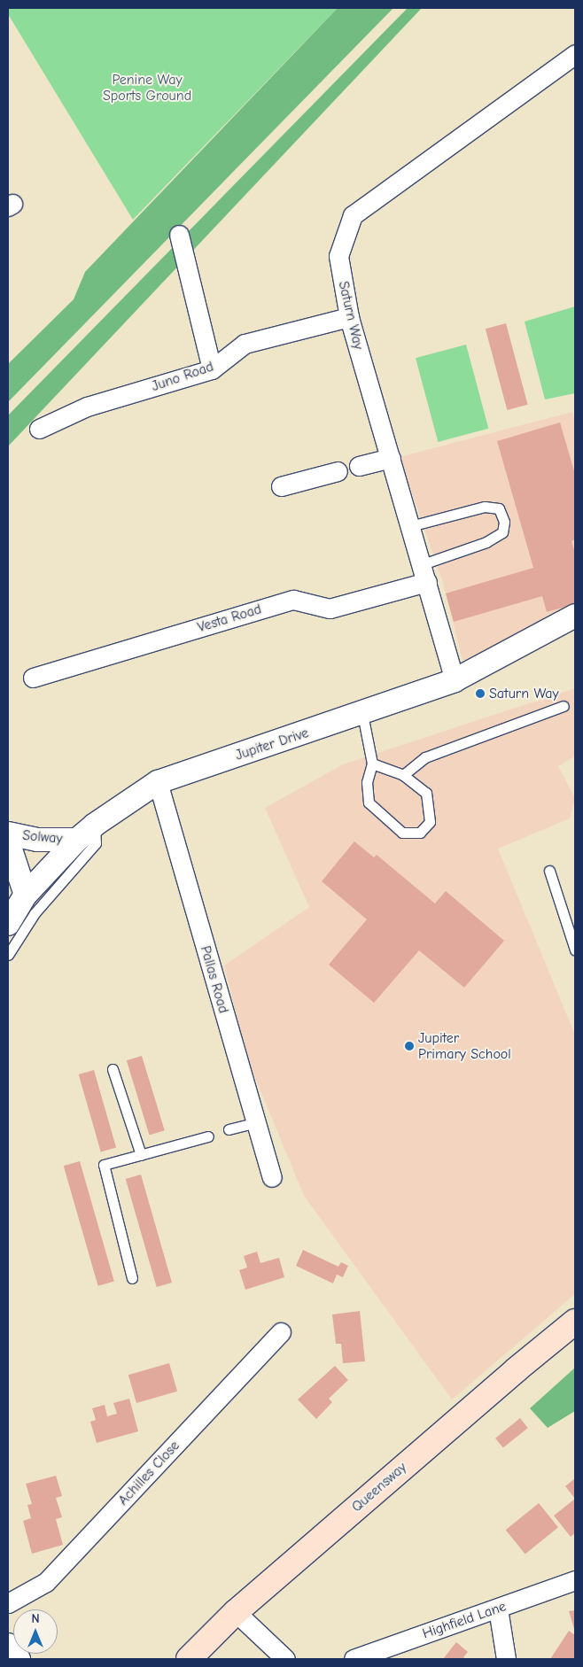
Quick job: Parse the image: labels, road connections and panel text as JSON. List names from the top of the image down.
{
  "streets": {
    "main road": ["Queensway"],
    "street": [
      "Saturn Way",
      "Juno Road",
      "Vesta Road",
      "Jupiter Drive",
      "Solway",
      "Pallas Road",
      "Achilles Close",
      "Highfield Lane"
    ]
  },
  "crossings": [
    ["Saturn Way", "Juno Road"],
    ["Saturn Way", "Vesta Road"],
    ["Saturn Way", "Jupiter Drive"],
    ["Jupiter Drive", "Solway"],
    ["Jupiter Drive", "Pallas Road"]
  ],
  "parks": ["Penine Way Sports Ground"],
  "places": ["Saturn Way", "Jupiter Primary School"],
  "north": "top"
}
